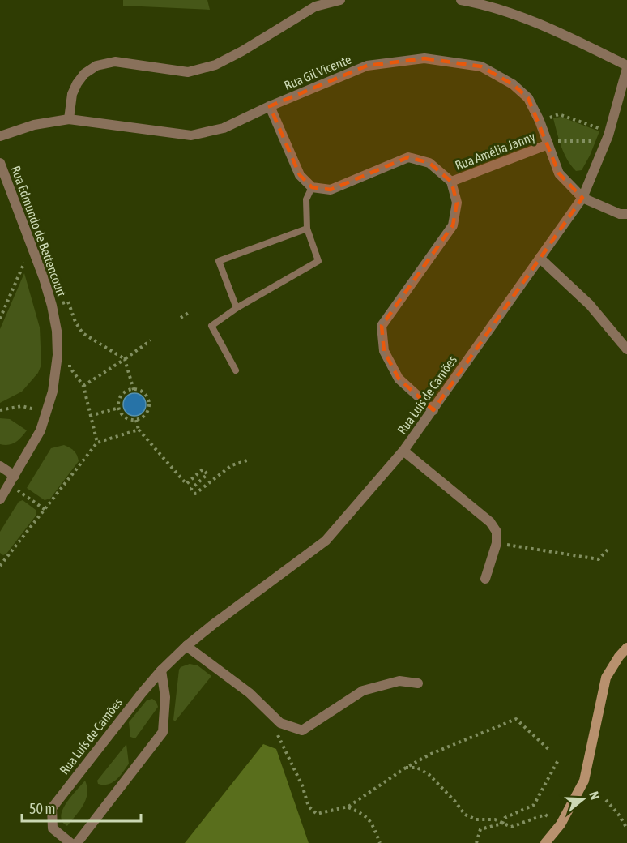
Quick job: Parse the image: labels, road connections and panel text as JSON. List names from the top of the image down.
{
  "streets": {
    "street": [
      "Rua Gil Vicente",
      "Rua Amélia Janny",
      "Rua Edmundo de Bettencourt",
      "Rua Luís de Camões"
    ]
  },
  "crossings": [
    ["Rua Gil Vicente", "Rua Amélia Janny"],
    ["Rua Gil Vicente", "Rua Luís de Camões"]
  ],
  "scale_bar": "50 m",
  "north": "right"
}
